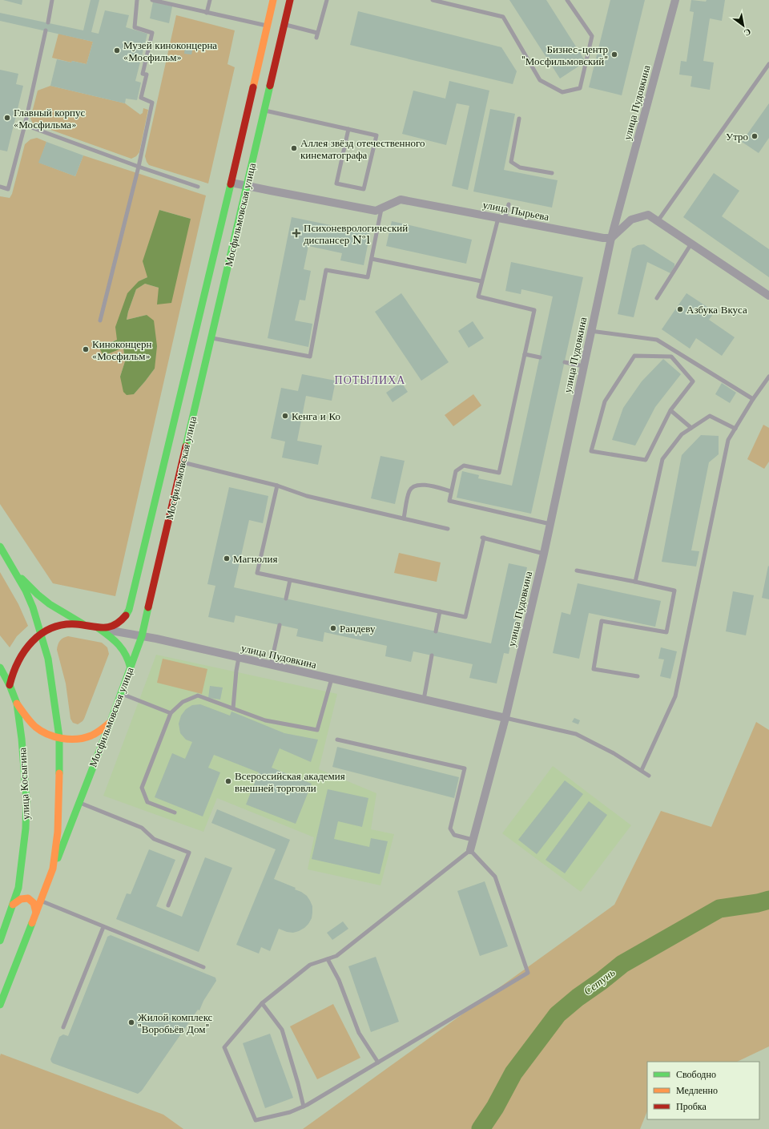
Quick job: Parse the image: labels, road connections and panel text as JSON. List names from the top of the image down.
{
  "streets": {
    "main road": ["Мосфильмовская улица", "улица Косыгина"],
    "street": ["улица Пудовкина", "улица Пырьева"]
  },
  "crossings": [
    ["улица Пудовкина", "улица Пырьева"],
    ["улица Пудовкина", "Мосфильмовская улица"],
    ["улица Пырьева", "Мосфильмовская улица"],
    ["Мосфильмовская улица", "улица Косыгина"]
  ],
  "districts": ["ПОТЫЛИХА"],
  "water": ["Сетунь"],
  "places": {
    "other": [
      "Музей киноконцерна «Мосфильм»",
      "Бизнес-центр \"Мосфильмовский\"",
      "Главный корпус «Мосфильма»",
      "Утро",
      "Аллея звёзд отечественного кинематографа",
      "Азбука Вкуса",
      "Киноконцерн «Мосфильм»",
      "Кенга и Ко",
      "Магнолия",
      "Рандеву",
      "Всероссийская академия внешней торговли",
      "Жилой комплекс \"Воробьёв Дом\""
    ],
    "health": ["Психоневрологический диспансер №1"]
  },
  "legend": ["Свободно", "Медленно", "Пробка"],
  "north": "bottom right"
}
